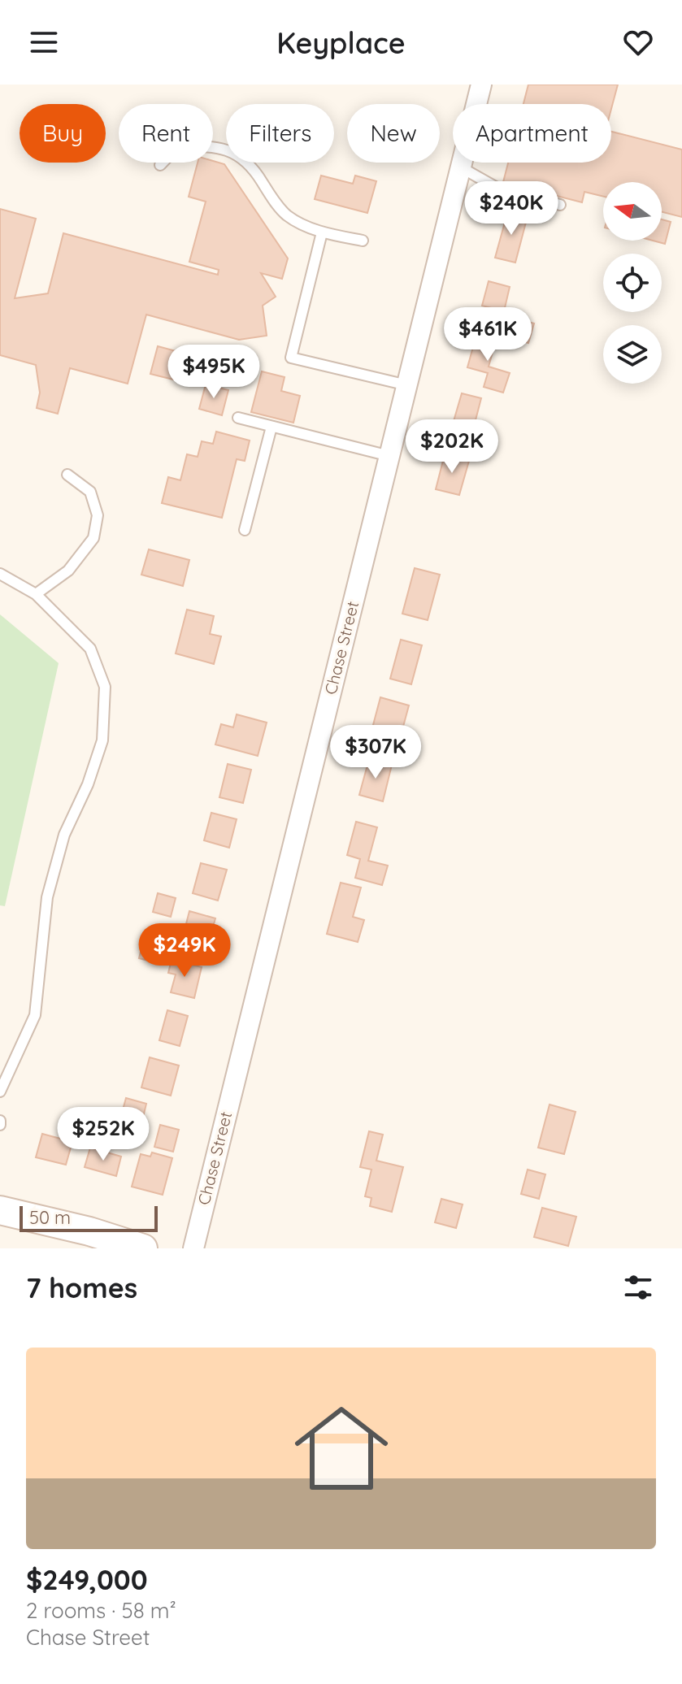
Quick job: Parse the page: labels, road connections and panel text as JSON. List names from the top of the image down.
{
  "streets": {
    "street": ["Chase Street"]
  },
  "scale_bar": "50 m",
  "north": "left",
  "page": {
    "header": "Keyplace",
    "chip": [
      "Buy",
      "Rent",
      "Filters",
      "New",
      "Apartment"
    ],
    "price": [
      "$240K",
      "$461K",
      "$495K",
      "$202K",
      "$307K",
      "$249K",
      "$252K"
    ],
    "scale": "50 m",
    "heading": "7 homes",
    "list": [
      {
        "name": "$249,000",
        "note": "2 rooms · 58 m² · Chase Street"
      }
    ]
  }
}
